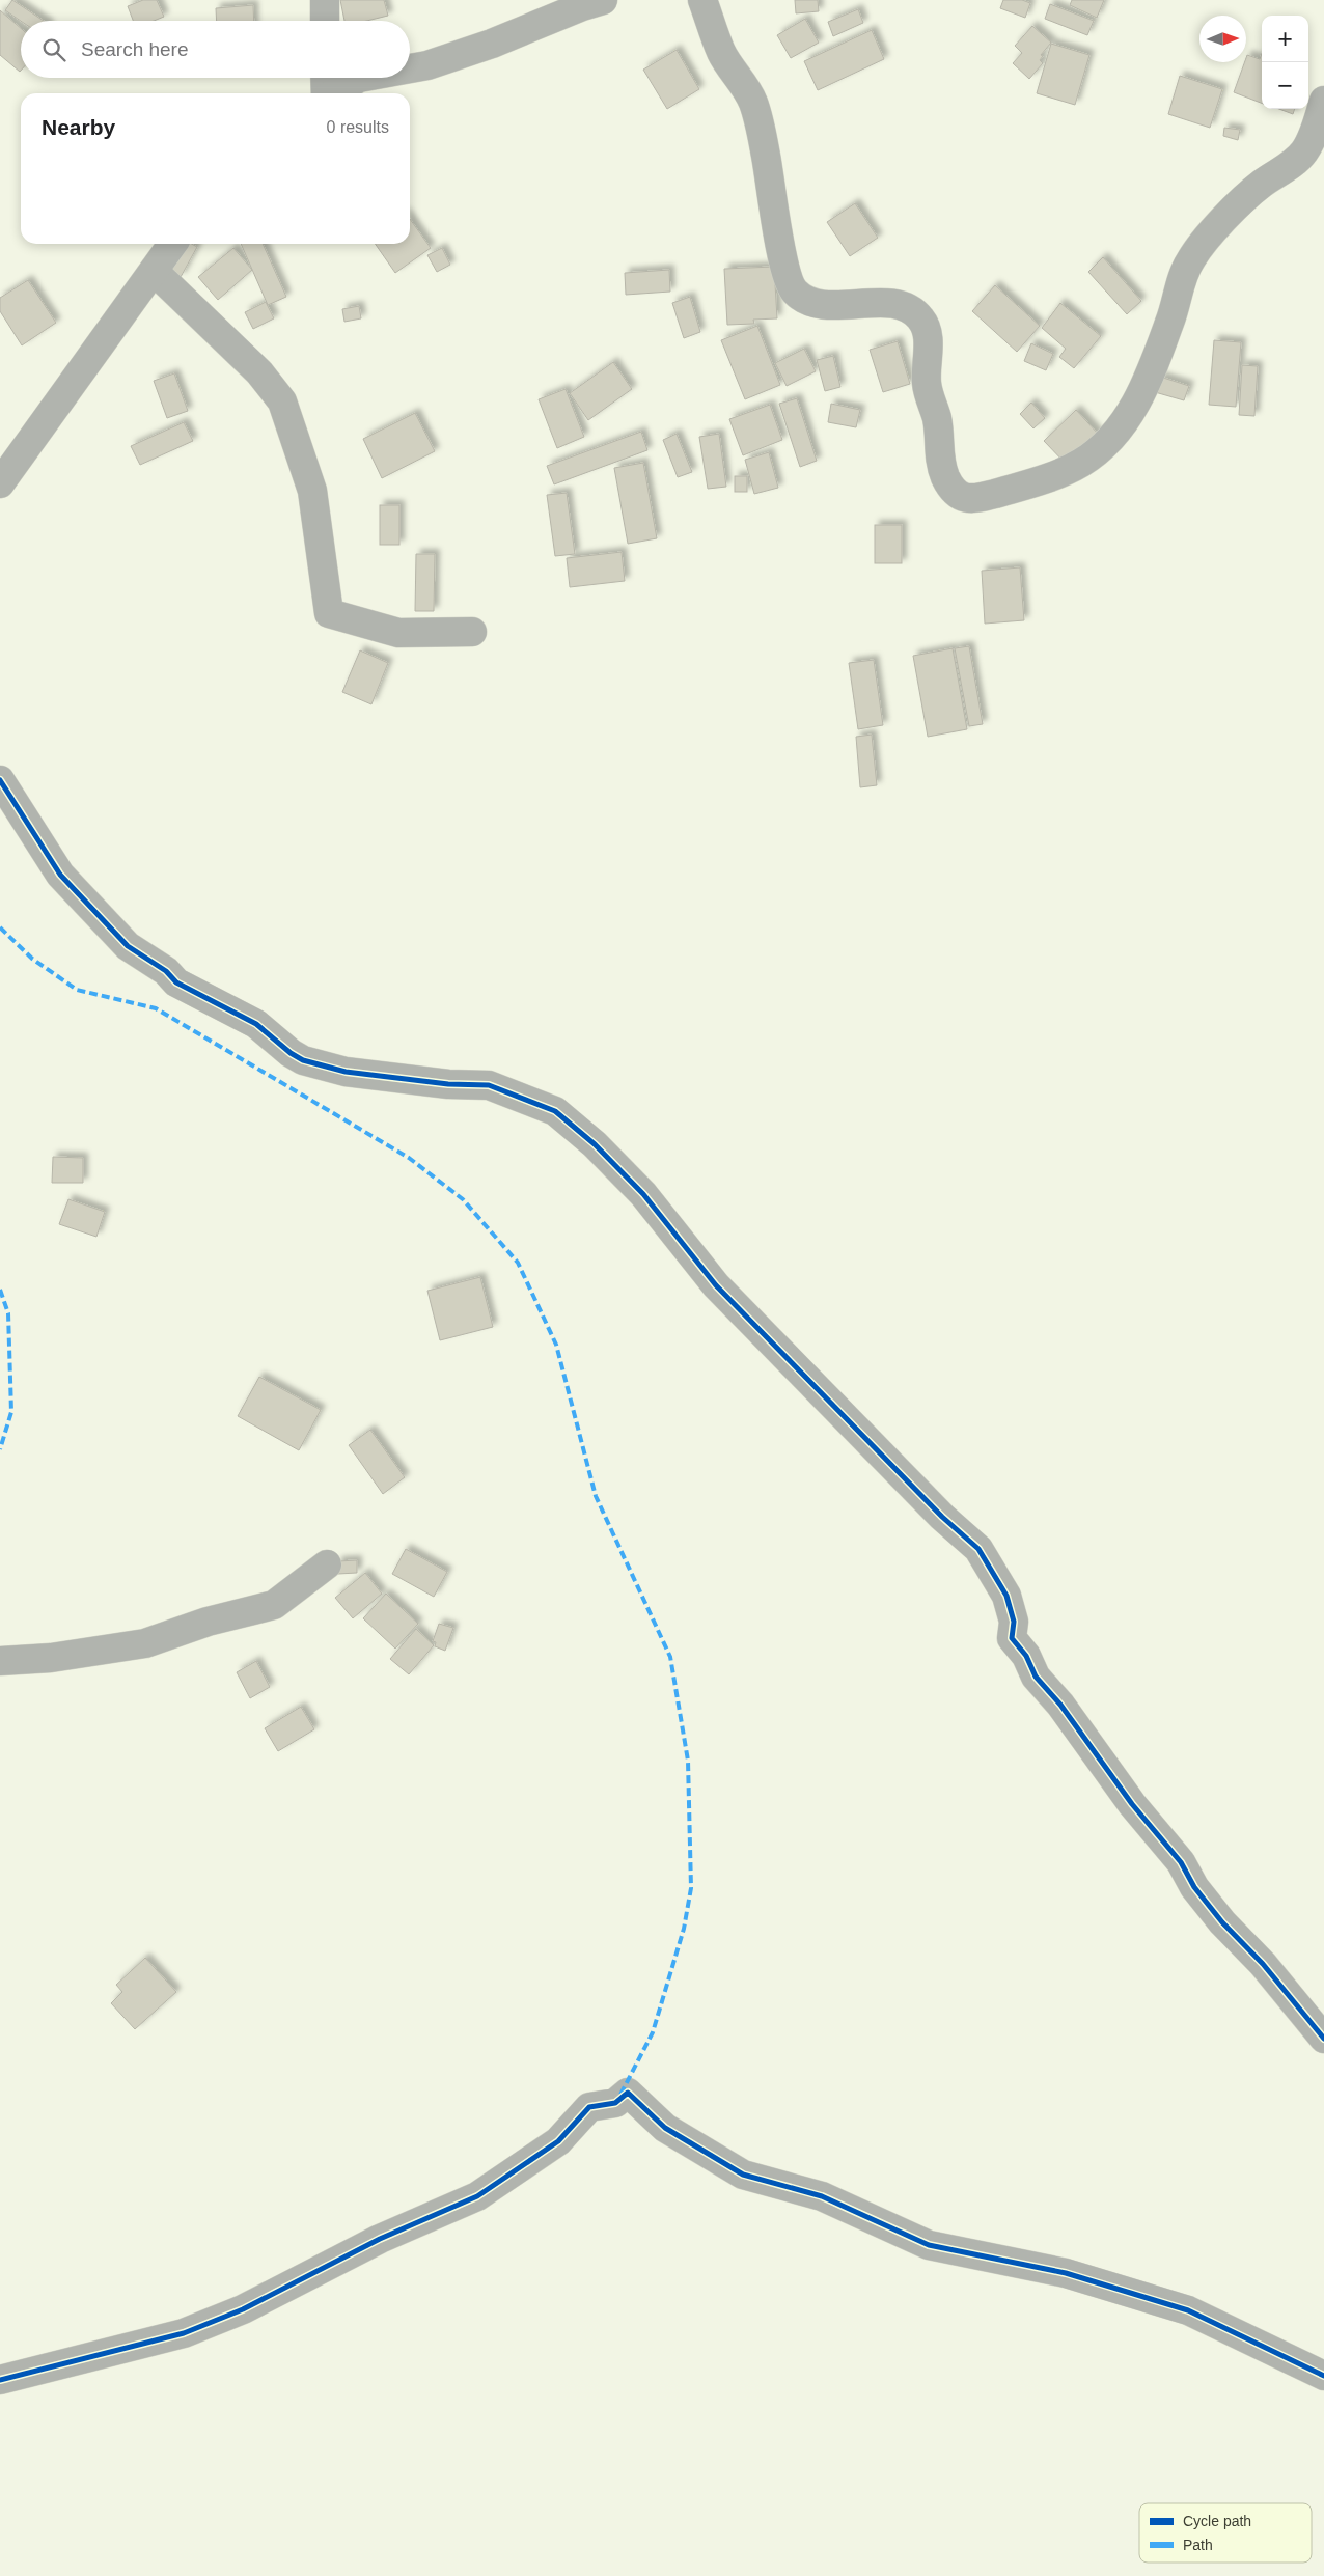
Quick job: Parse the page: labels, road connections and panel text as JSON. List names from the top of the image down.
{
  "legend": ["Cycle path", "Path"],
  "north": "right",
  "page": {
    "map_buttons": ["+", "−"],
    "search": "Search here",
    "heading": ["Nearby", "0 results"]
  }
}
